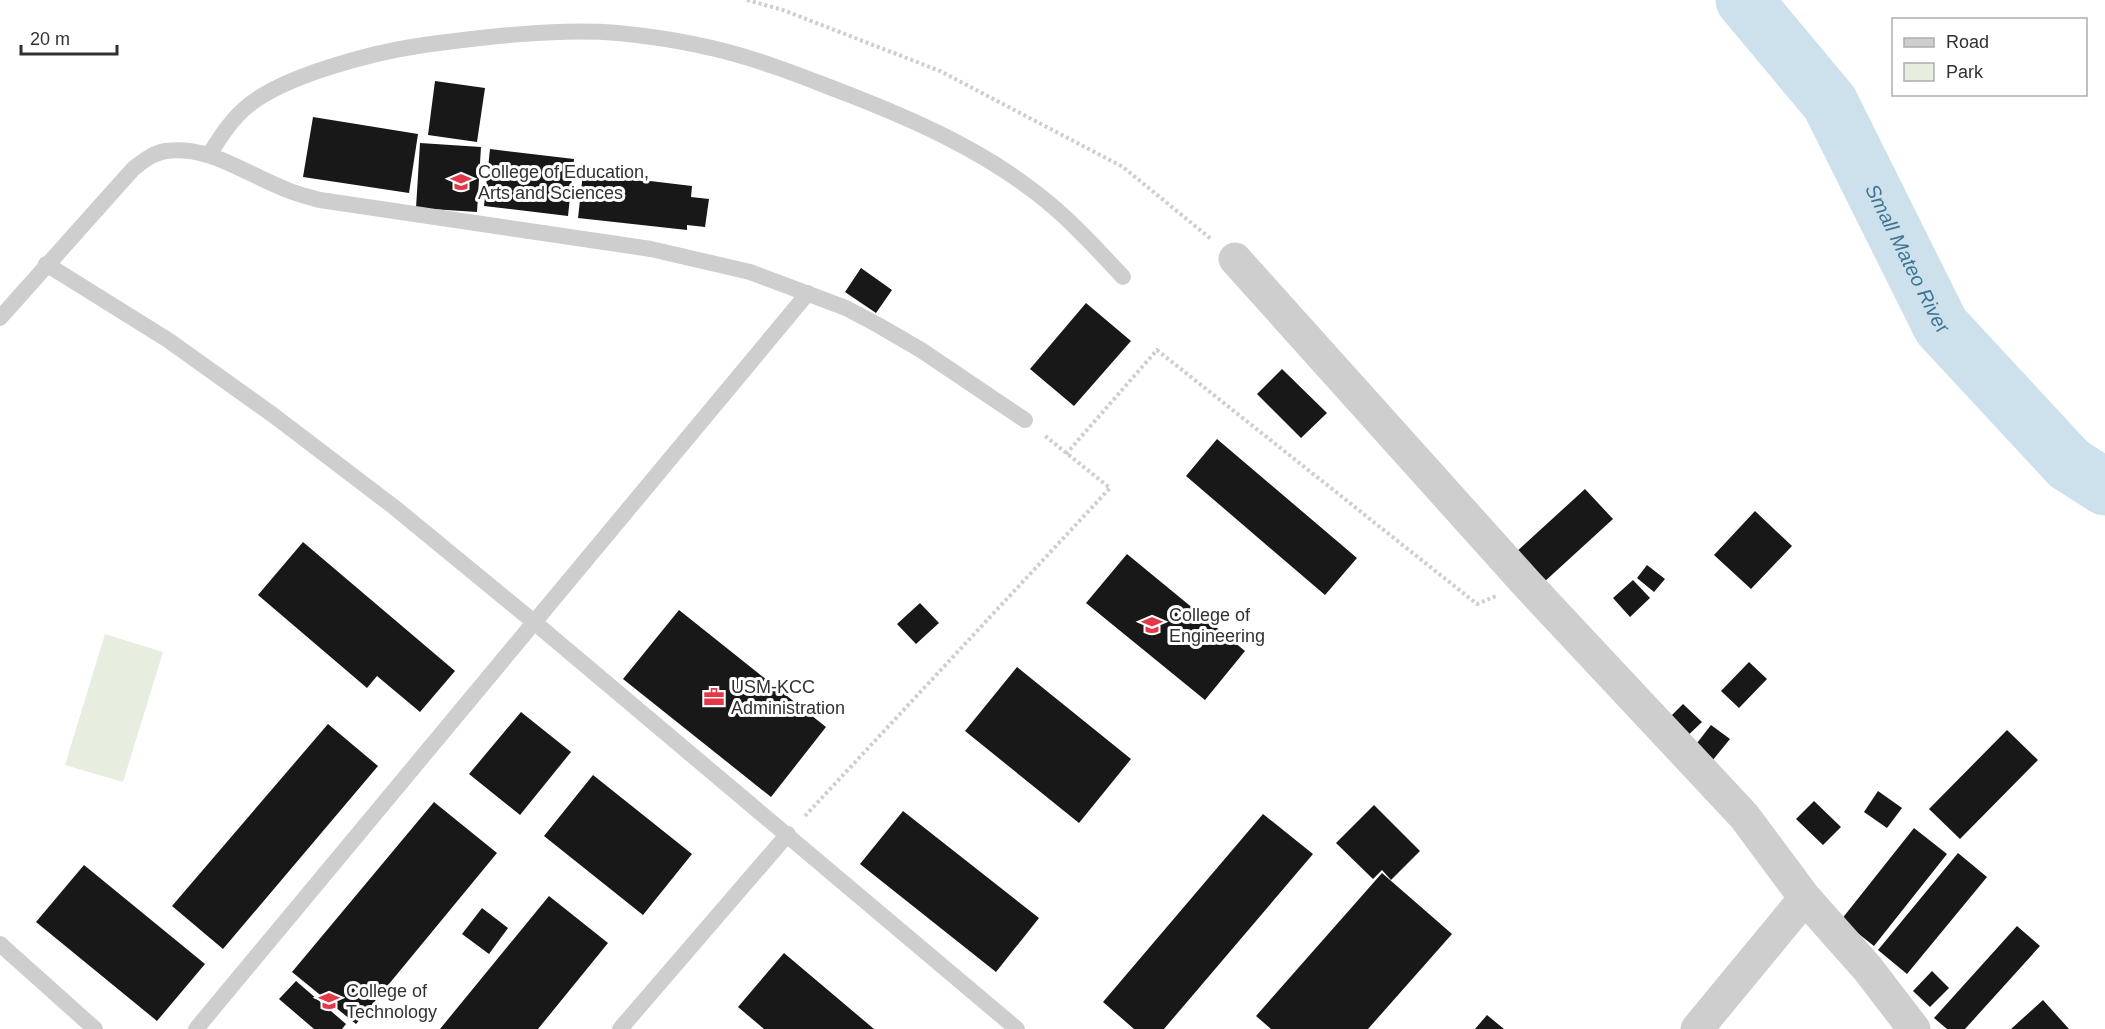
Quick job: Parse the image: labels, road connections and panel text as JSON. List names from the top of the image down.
{
  "water": ["Small Mateo River"],
  "places": {
    "school or university": ["College of Education, Arts and Sciences", "College of Engineering", "College of Technology"],
    "office": ["USM-KCC Administration"]
  },
  "legend": ["Road", "Park"],
  "scale_bar": "20 m"
}
